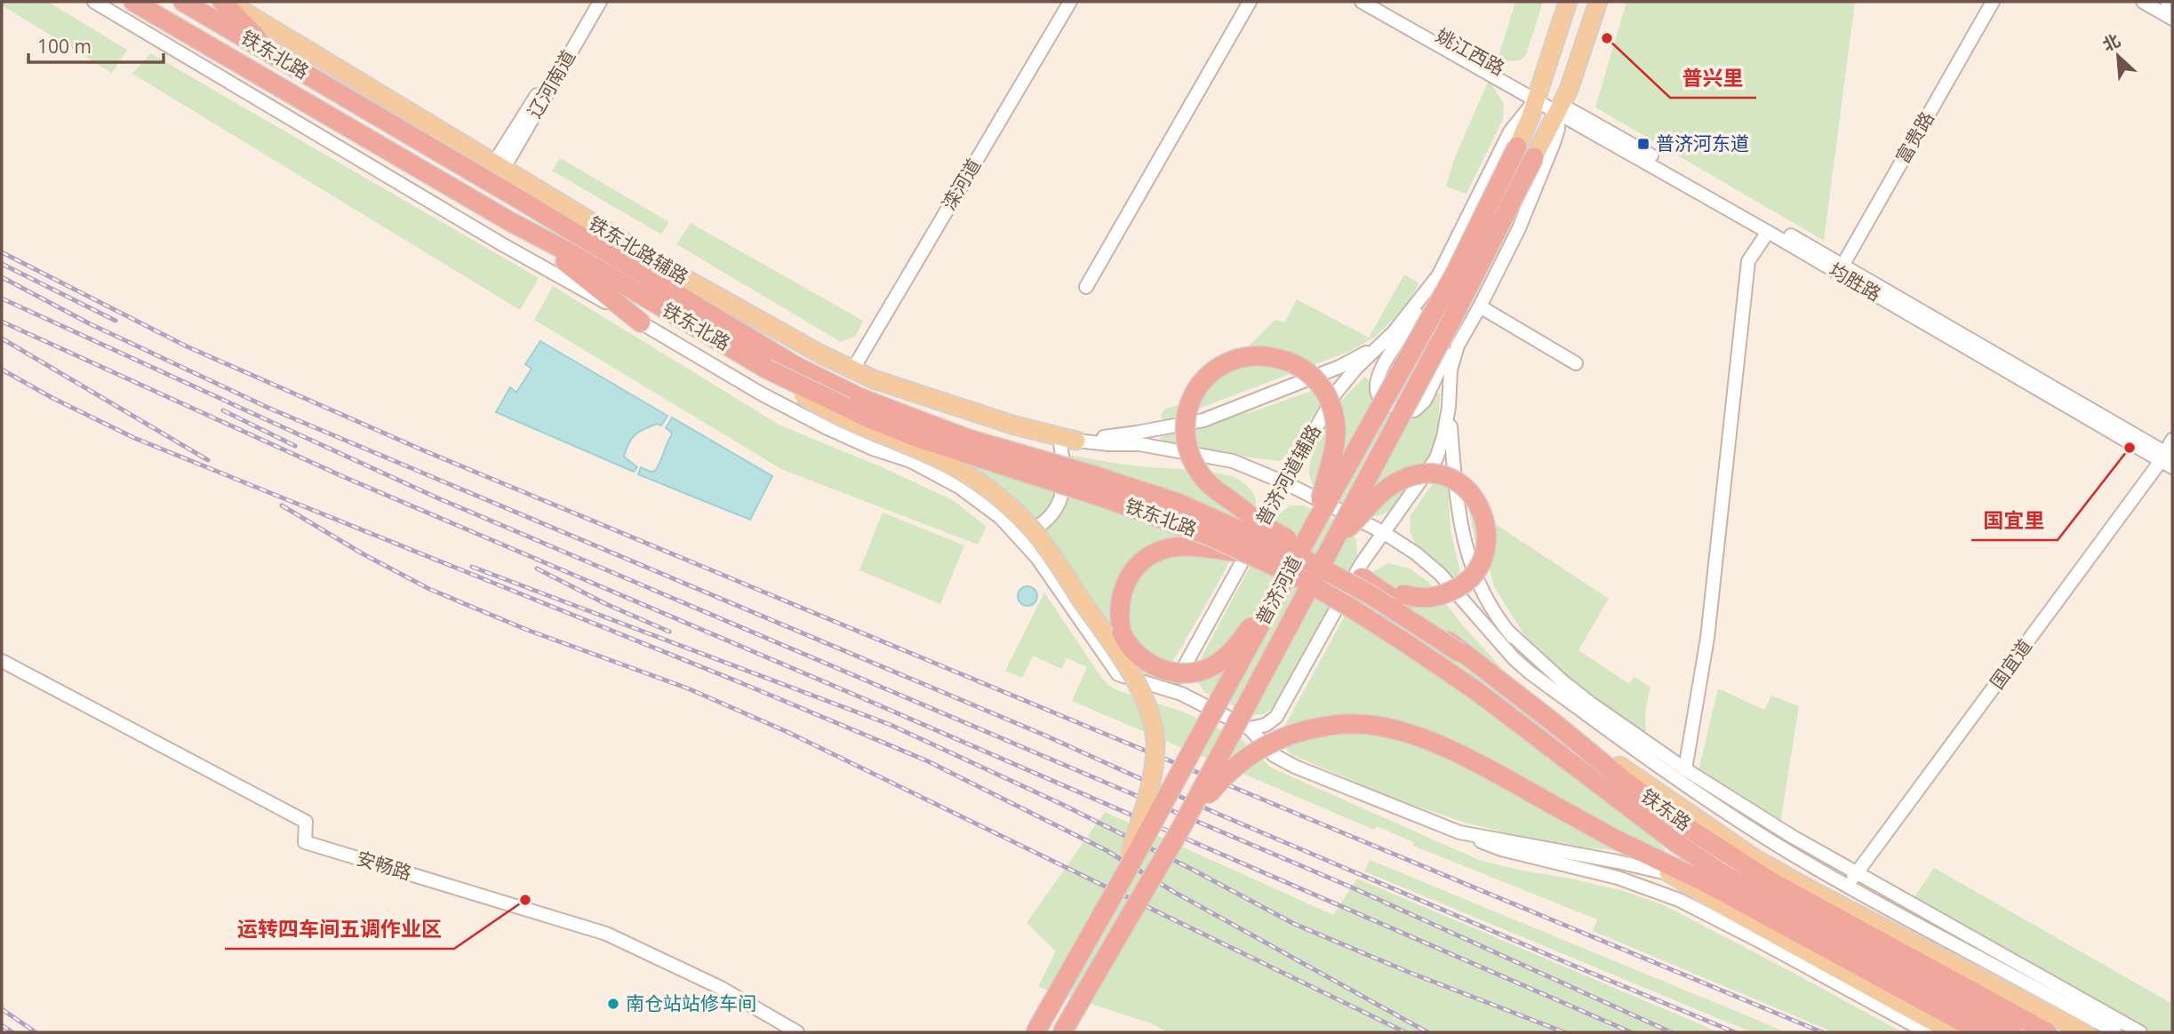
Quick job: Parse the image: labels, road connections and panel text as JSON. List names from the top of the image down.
{
  "streets": {
    "highway": ["铁东北路", "普济河道", "铁东路"],
    "main road": ["铁东北路辅路"],
    "street": [
      "姚江西路",
      "辽河南道",
      "富贵路",
      "滦河道",
      "均胜路",
      "普济河道辅路",
      "国宜道",
      "安畅路"
    ]
  },
  "crossings": [
    ["姚江西路", "均胜路"],
    ["姚江西路", "普济河道辅路"],
    ["铁东北路", "铁东路"],
    ["辽河南道", "铁东北路辅路"],
    ["富贵路", "均胜路"],
    ["滦河道", "铁东北路辅路"],
    ["均胜路", "普济河道辅路"],
    ["均胜路", "国宜道"],
    ["普济河道辅路", "铁东路"],
    ["国宜道", "铁东路"]
  ],
  "places": {
    "other": [
      "普兴里",
      "国宜里",
      "运转四车间五调作业区",
      "南仓站站修车间"
    ],
    "transit": ["普济河东道"]
  },
  "scale_bar": "100 m",
  "north": "top left"
}
